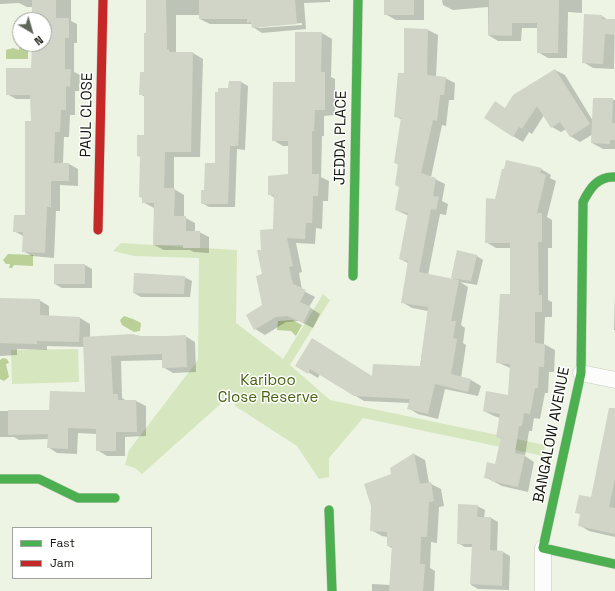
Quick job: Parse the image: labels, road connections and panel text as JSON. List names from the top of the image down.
{
  "streets": {
    "street": ["PAUL CLOSE", "JEDDA PLACE", "BANGALOW AVENUE"]
  },
  "parks": ["Kariboo Close Reserve"],
  "legend": ["Fast", "Jam"],
  "north": "bottom right"
}
